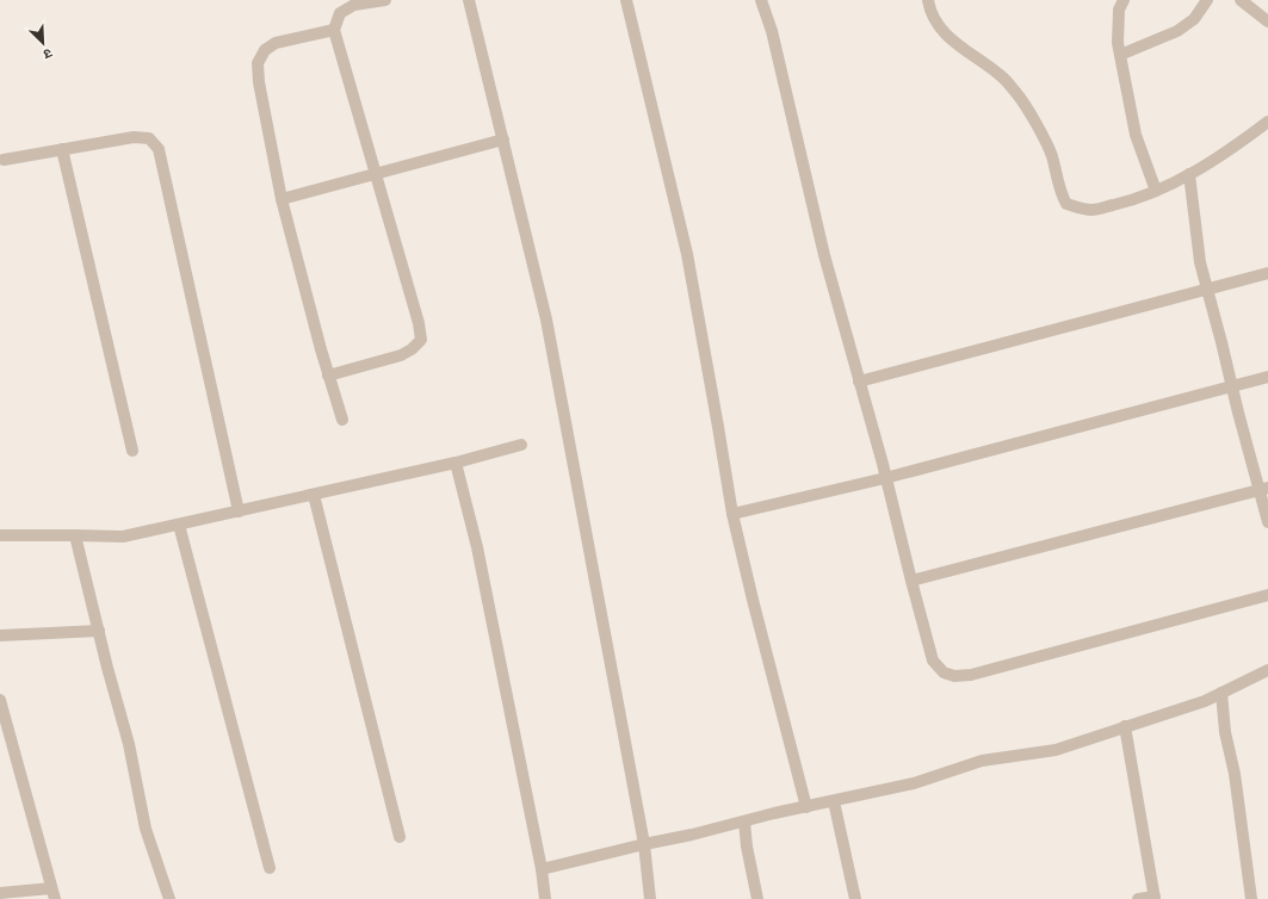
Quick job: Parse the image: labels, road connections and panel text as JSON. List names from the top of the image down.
{
  "north": "bottom right"
}
